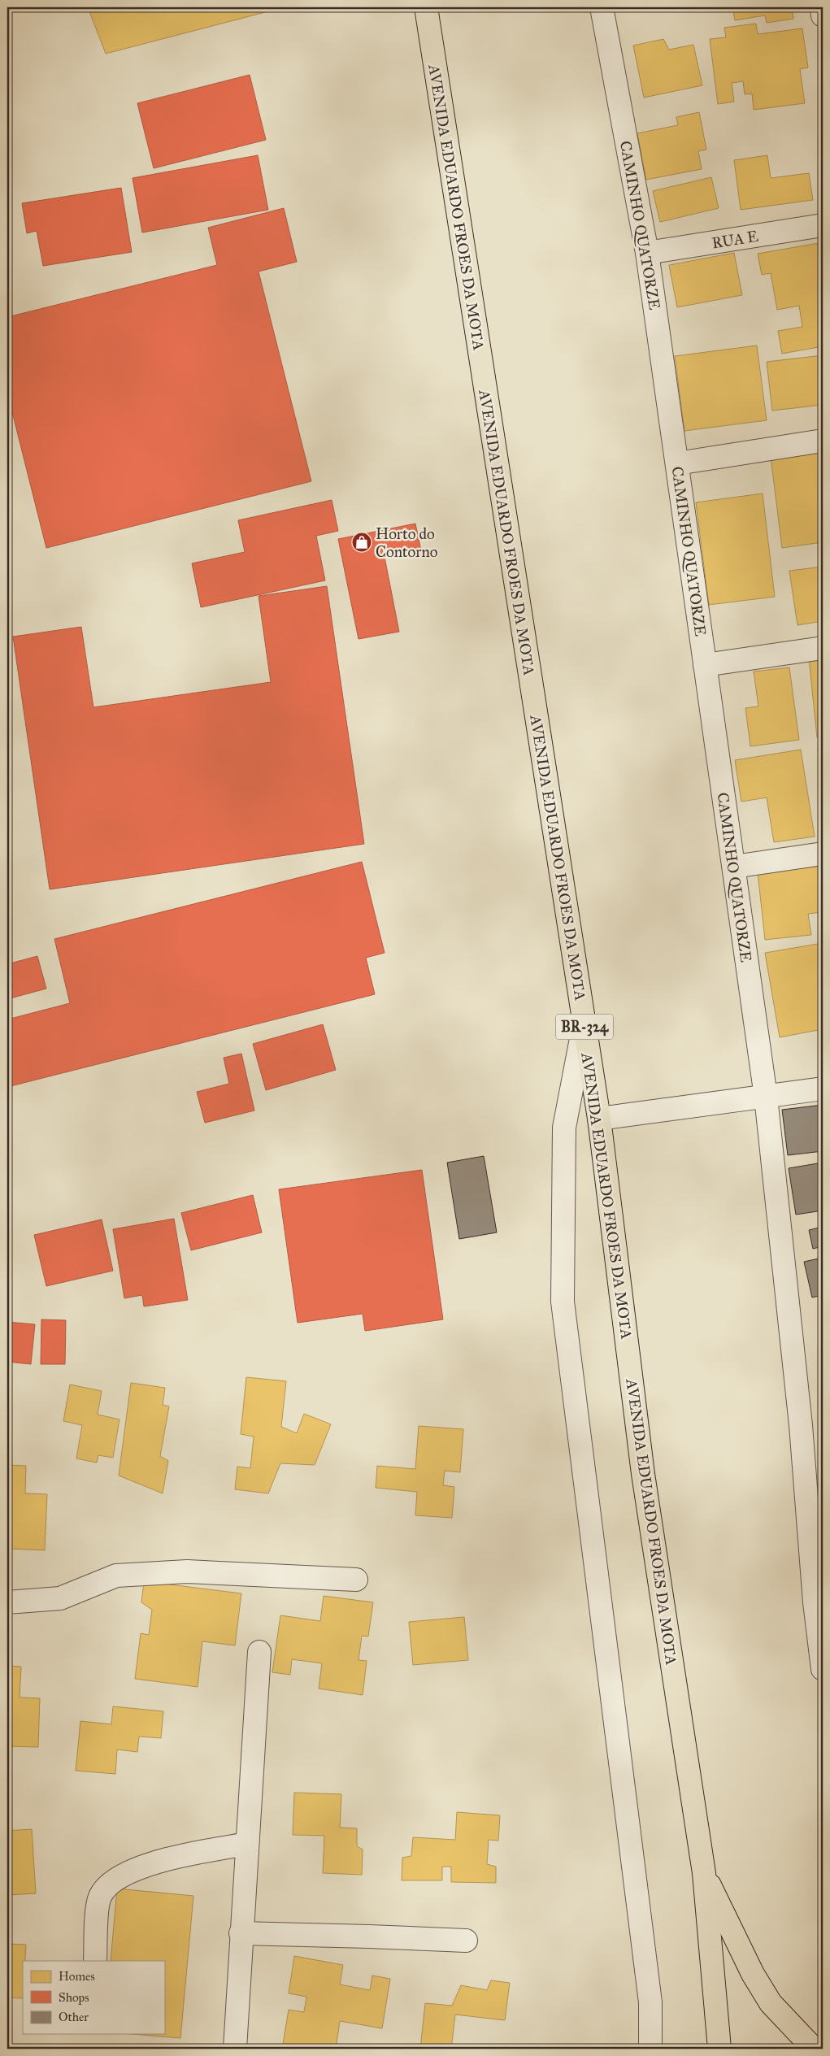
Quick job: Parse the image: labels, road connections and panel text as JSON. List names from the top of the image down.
{
  "streets": {
    "highway": ["AVENIDA EDUARDO FROES DA MOTA", "BR-324"],
    "street": ["CAMINHO QUATORZE", "RUA E"]
  },
  "crossings": [
    ["CAMINHO QUATORZE", "RUA E"]
  ],
  "places": {
    "shop": ["Horto do Contorno"]
  },
  "legend": ["Homes", "Shops", "Other"]
}
